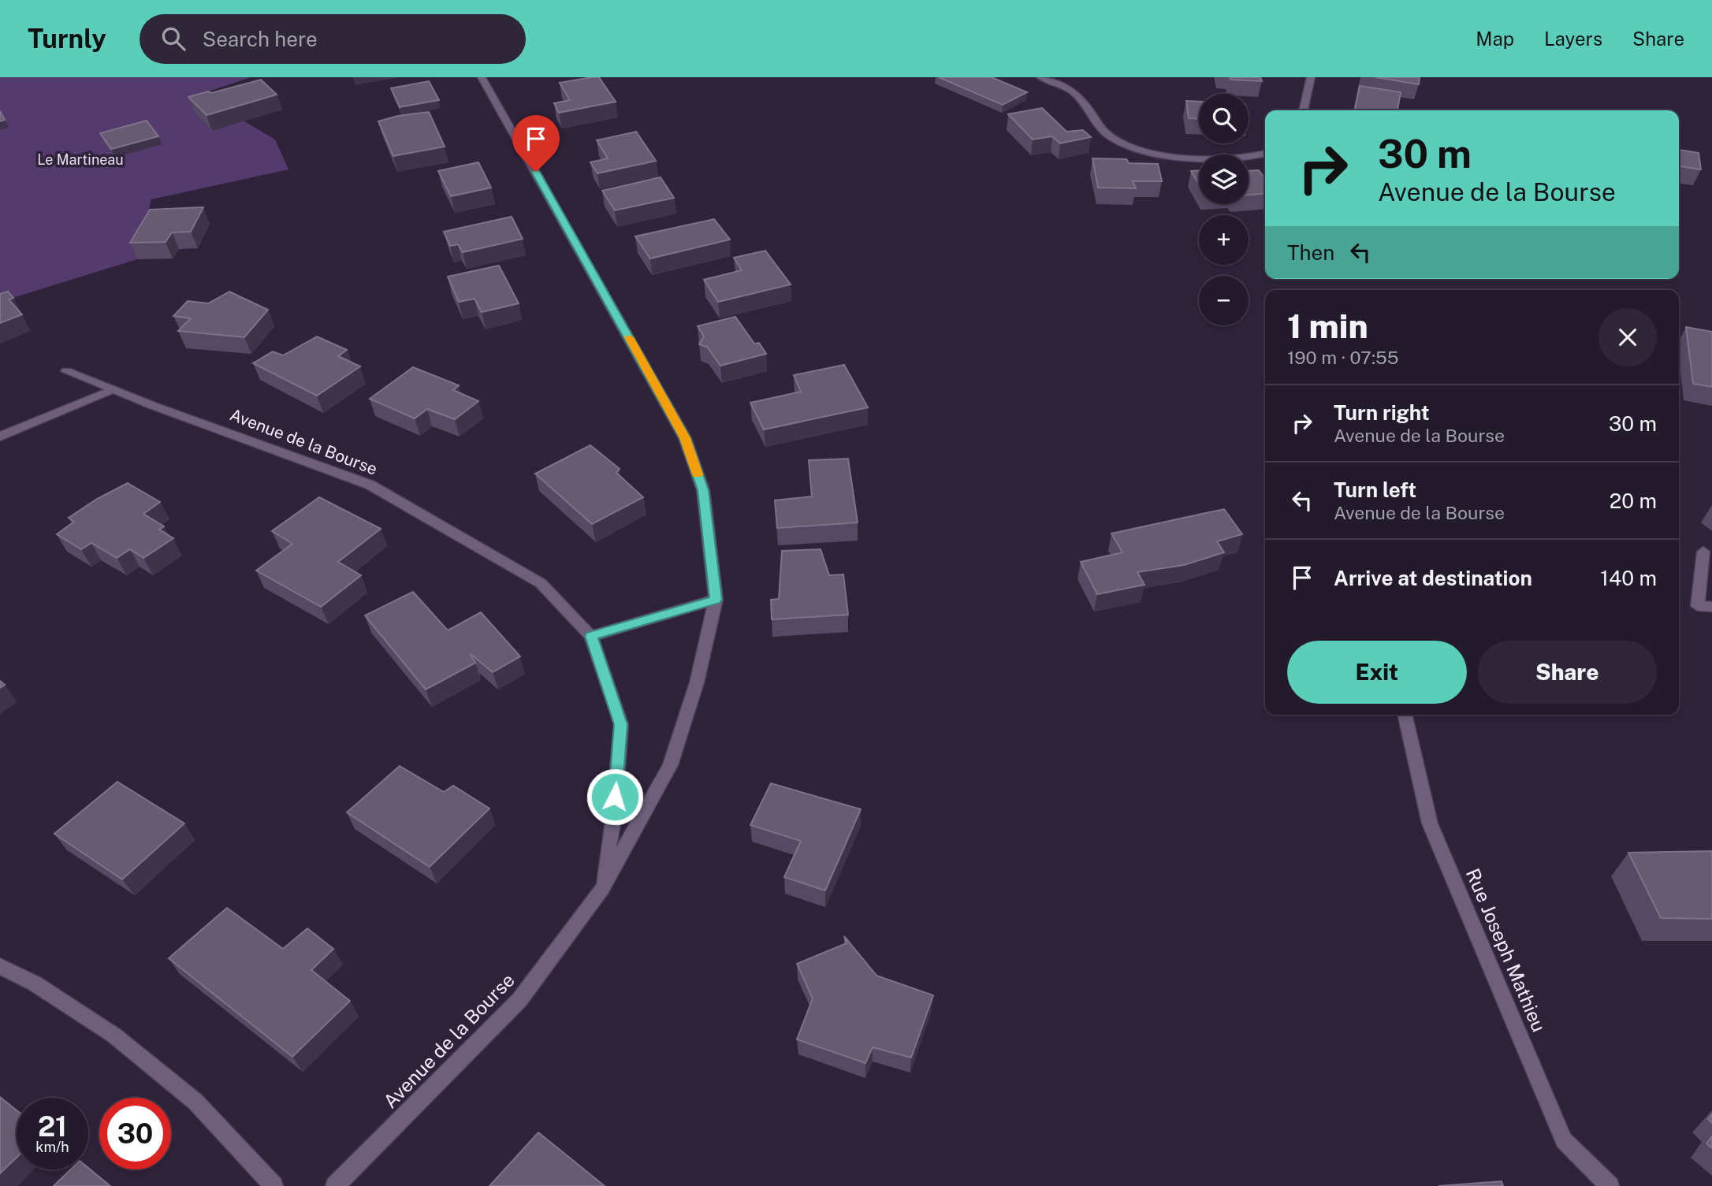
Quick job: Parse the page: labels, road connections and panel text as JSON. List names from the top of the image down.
{
  "streets": {
    "street": ["Avenue de la Bourse", "Rue Joseph Mathieu"]
  },
  "parks": ["Le Martineau"],
  "page": {
    "header": "Turnly",
    "search": "Search here",
    "nav": ["Map", "Layers", "Share"],
    "map_buttons": ["+", "−"],
    "turn": ["30 m", "Avenue de la Bourse"],
    "then": "Then",
    "heading": ["1 min", "190 m · 07:55"],
    "list": [
      {
        "name": "Turn right",
        "note": "Avenue de la Bourse",
        "value": "30 m"
      },
      {
        "name": "Turn left",
        "note": "Avenue de la Bourse",
        "value": "20 m"
      },
      {
        "name": "Arrive at destination",
        "value": "140 m"
      }
    ],
    "buttons": ["Exit", "Share"],
    "speed": "21 km/h",
    "limit": "30"
  }
}
